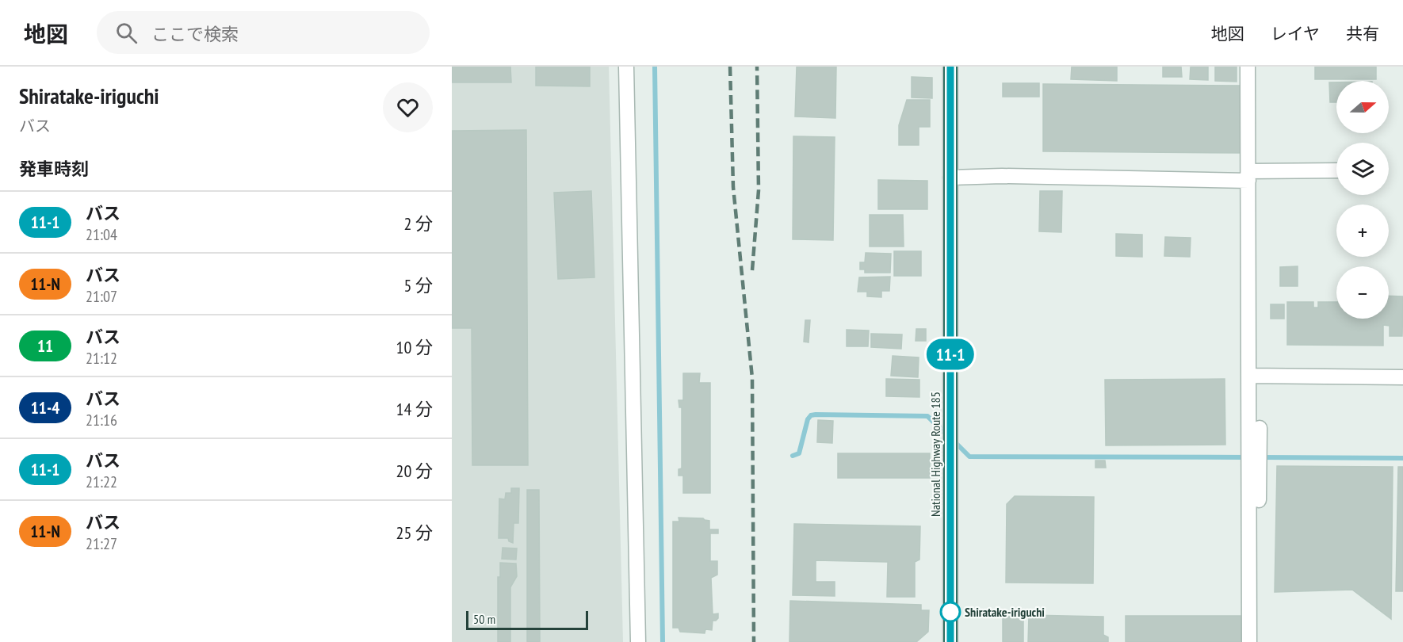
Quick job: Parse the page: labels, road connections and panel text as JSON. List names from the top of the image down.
{
  "streets": {
    "highway": ["National Highway Route 185"]
  },
  "places": ["Shiratake-iriguchi"],
  "lines": ["bus line 11-1"],
  "scale_bar": "50 m",
  "north": "right",
  "page": {
    "header": "地図",
    "search": "ここで検索",
    "nav": ["地図", "レイヤ", "共有"],
    "heading": [
      ["Shiratake-iriguchi", "バス"],
      "発車時刻"
    ],
    "on_map": "11-1",
    "map_buttons": ["+", "−"],
    "list": [
      {
        "mark": "11-1",
        "name": "バス",
        "note": "21:04",
        "value": "2 分"
      },
      {
        "mark": "11-N",
        "name": "バス",
        "note": "21:07",
        "value": "5 分"
      },
      {
        "mark": "11",
        "name": "バス",
        "note": "21:12",
        "value": "10 分"
      },
      {
        "mark": "11-4",
        "name": "バス",
        "note": "21:16",
        "value": "14 分"
      },
      {
        "mark": "11-1",
        "name": "バス",
        "note": "21:22",
        "value": "20 分"
      },
      {
        "mark": "11-N",
        "name": "バス",
        "note": "21:27",
        "value": "25 分"
      }
    ],
    "scale": "50 m"
  }
}
